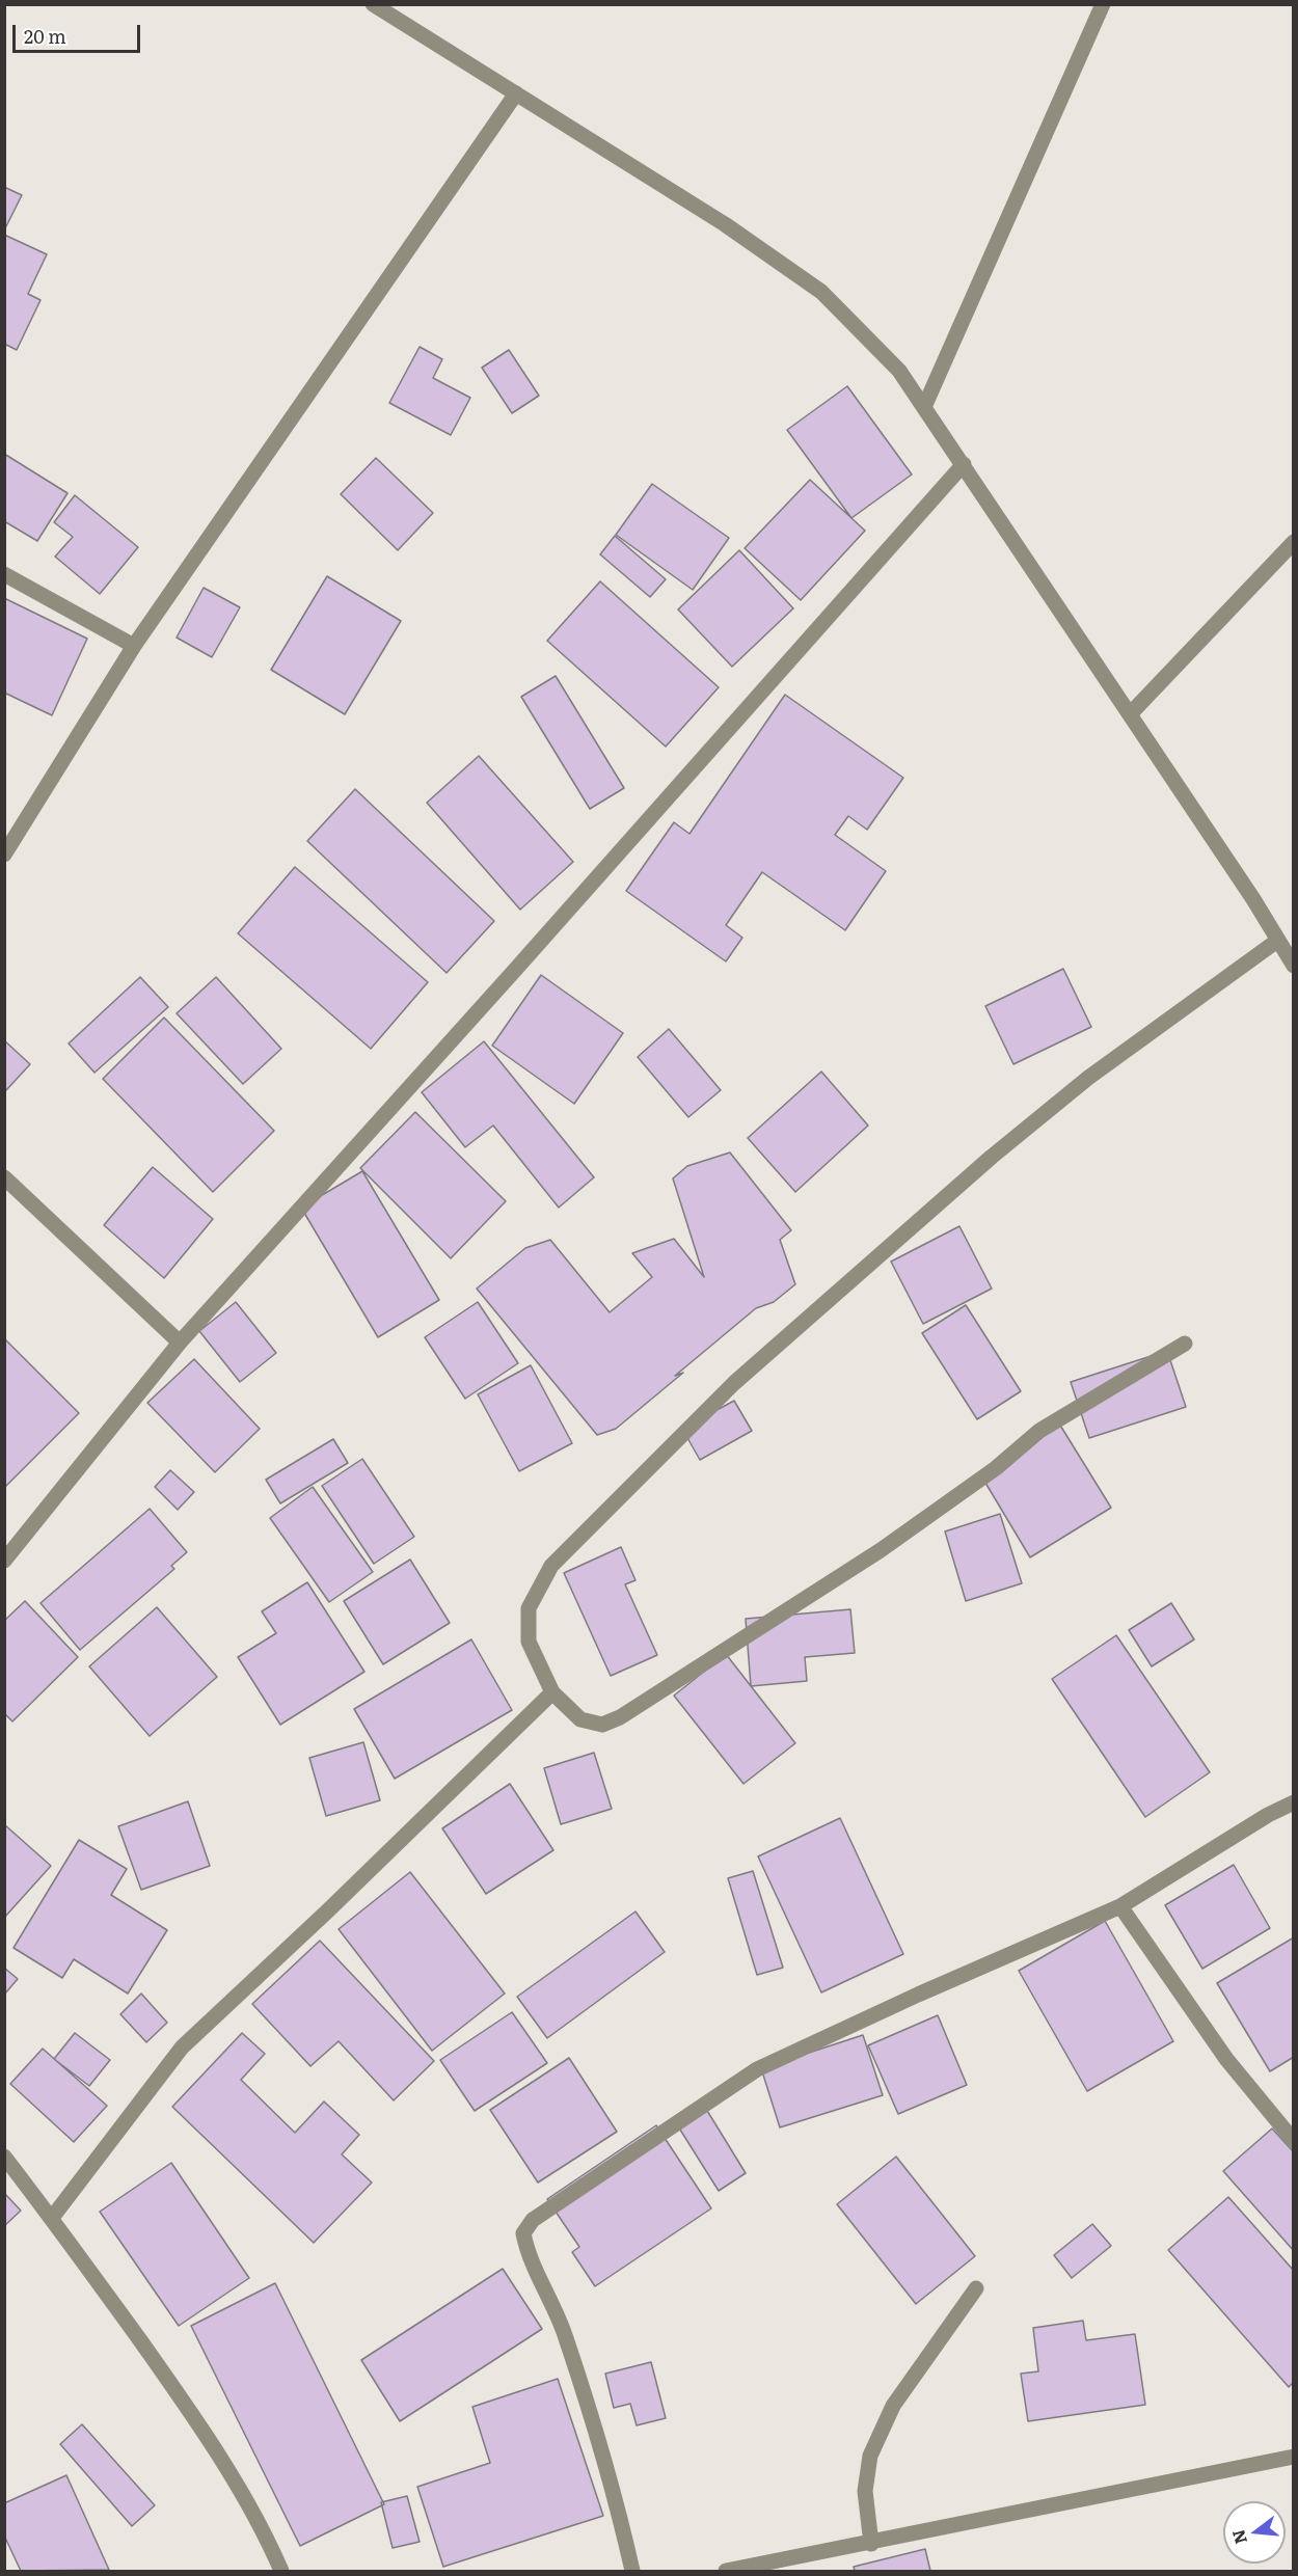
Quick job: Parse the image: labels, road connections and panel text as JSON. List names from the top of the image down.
{
  "scale_bar": "20 m",
  "north": "left"
}
